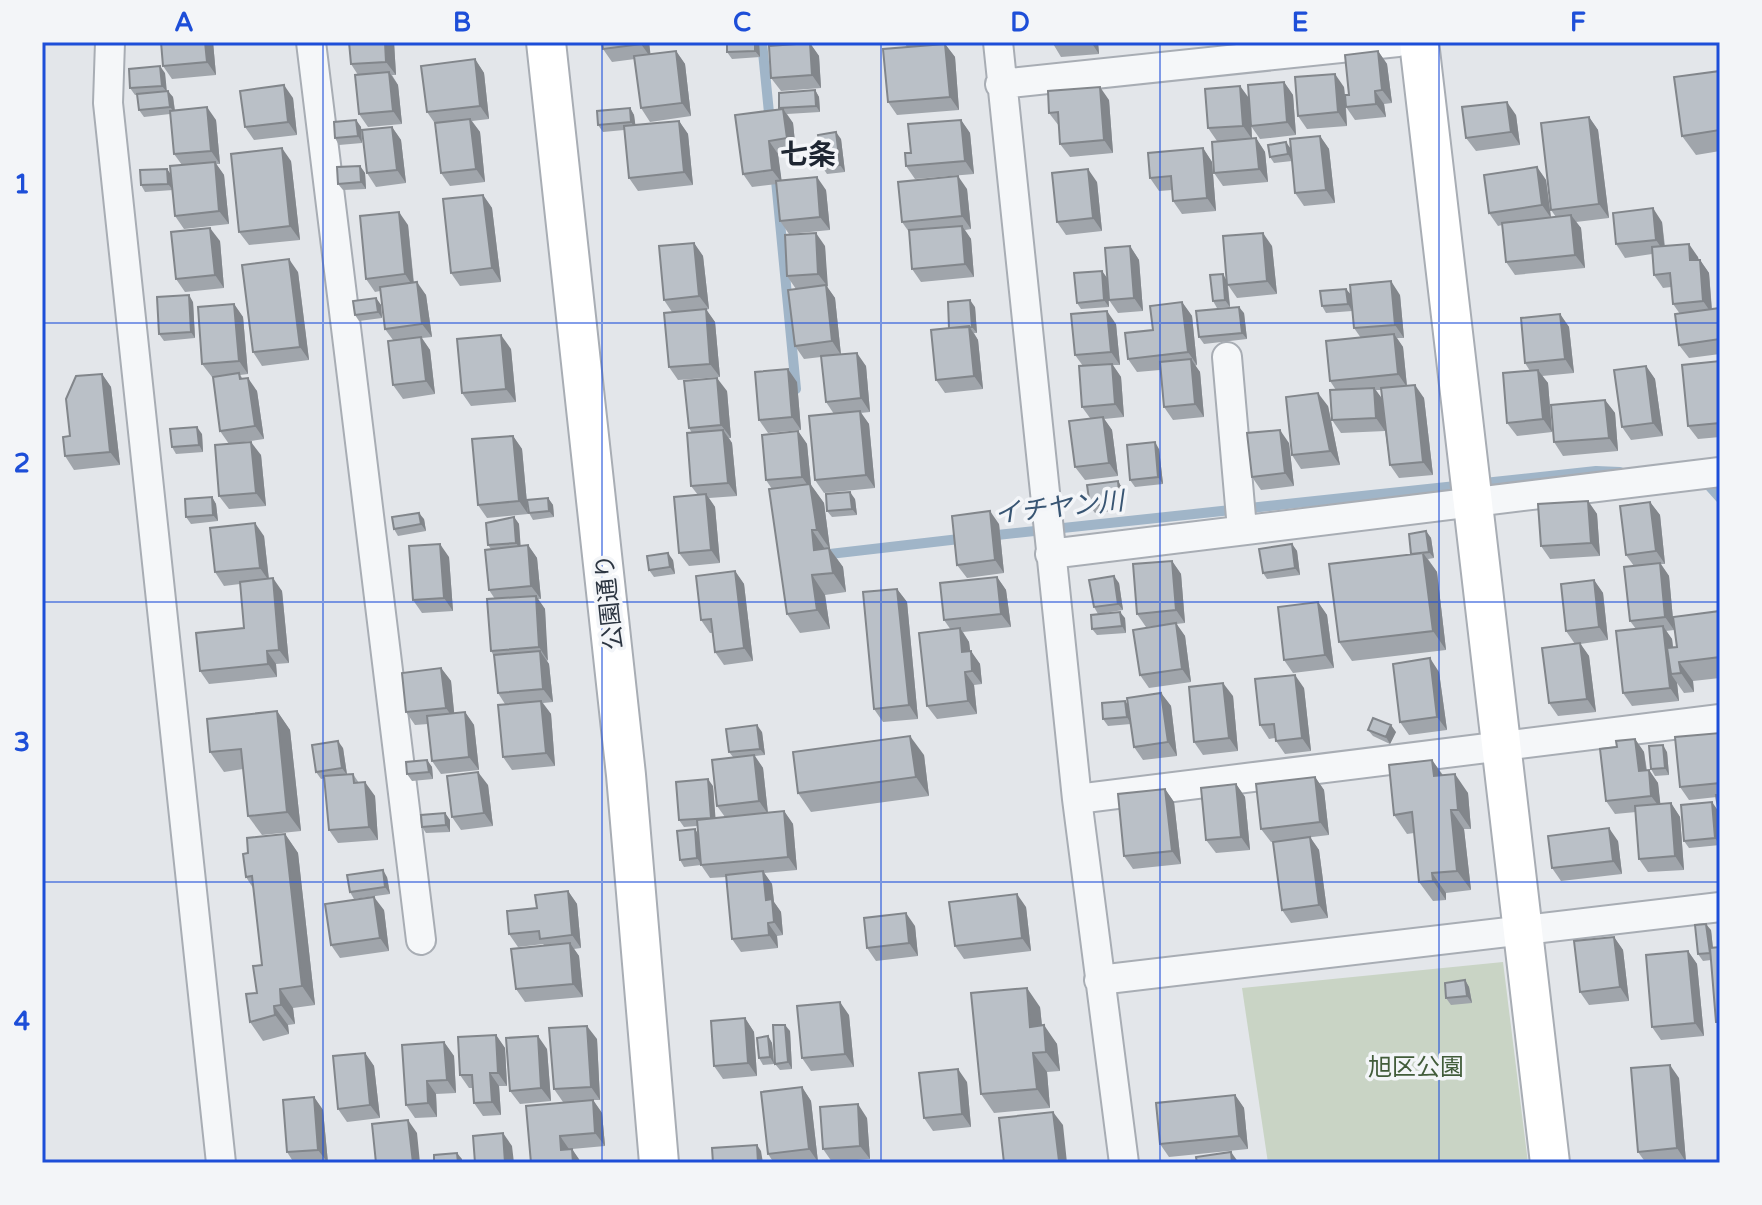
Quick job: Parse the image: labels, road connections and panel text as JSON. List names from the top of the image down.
{
  "streets": {
    "street": ["公園通り"]
  },
  "districts": ["七条"],
  "water": ["イチヤン川"],
  "parks": ["旭区公園"],
  "grid": {
    "columns": [
      "A",
      "B",
      "C",
      "D",
      "E",
      "F"
    ],
    "rows": [
      "1",
      "2",
      "3",
      "4"
    ]
  }
}
